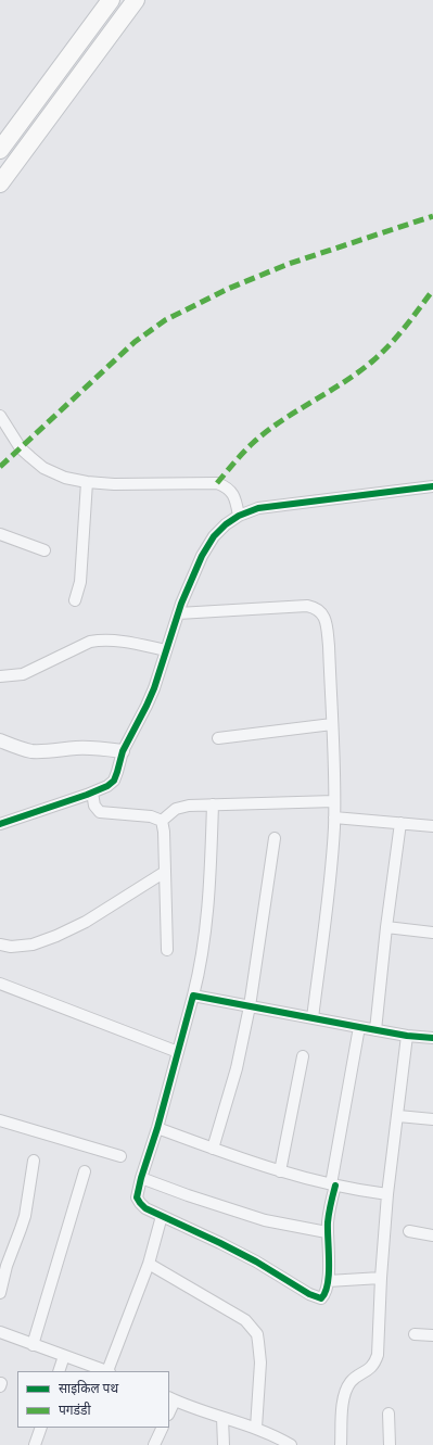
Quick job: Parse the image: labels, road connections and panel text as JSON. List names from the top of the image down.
{
  "legend": ["साइकिल पथ", "पगडंडी"]
}
